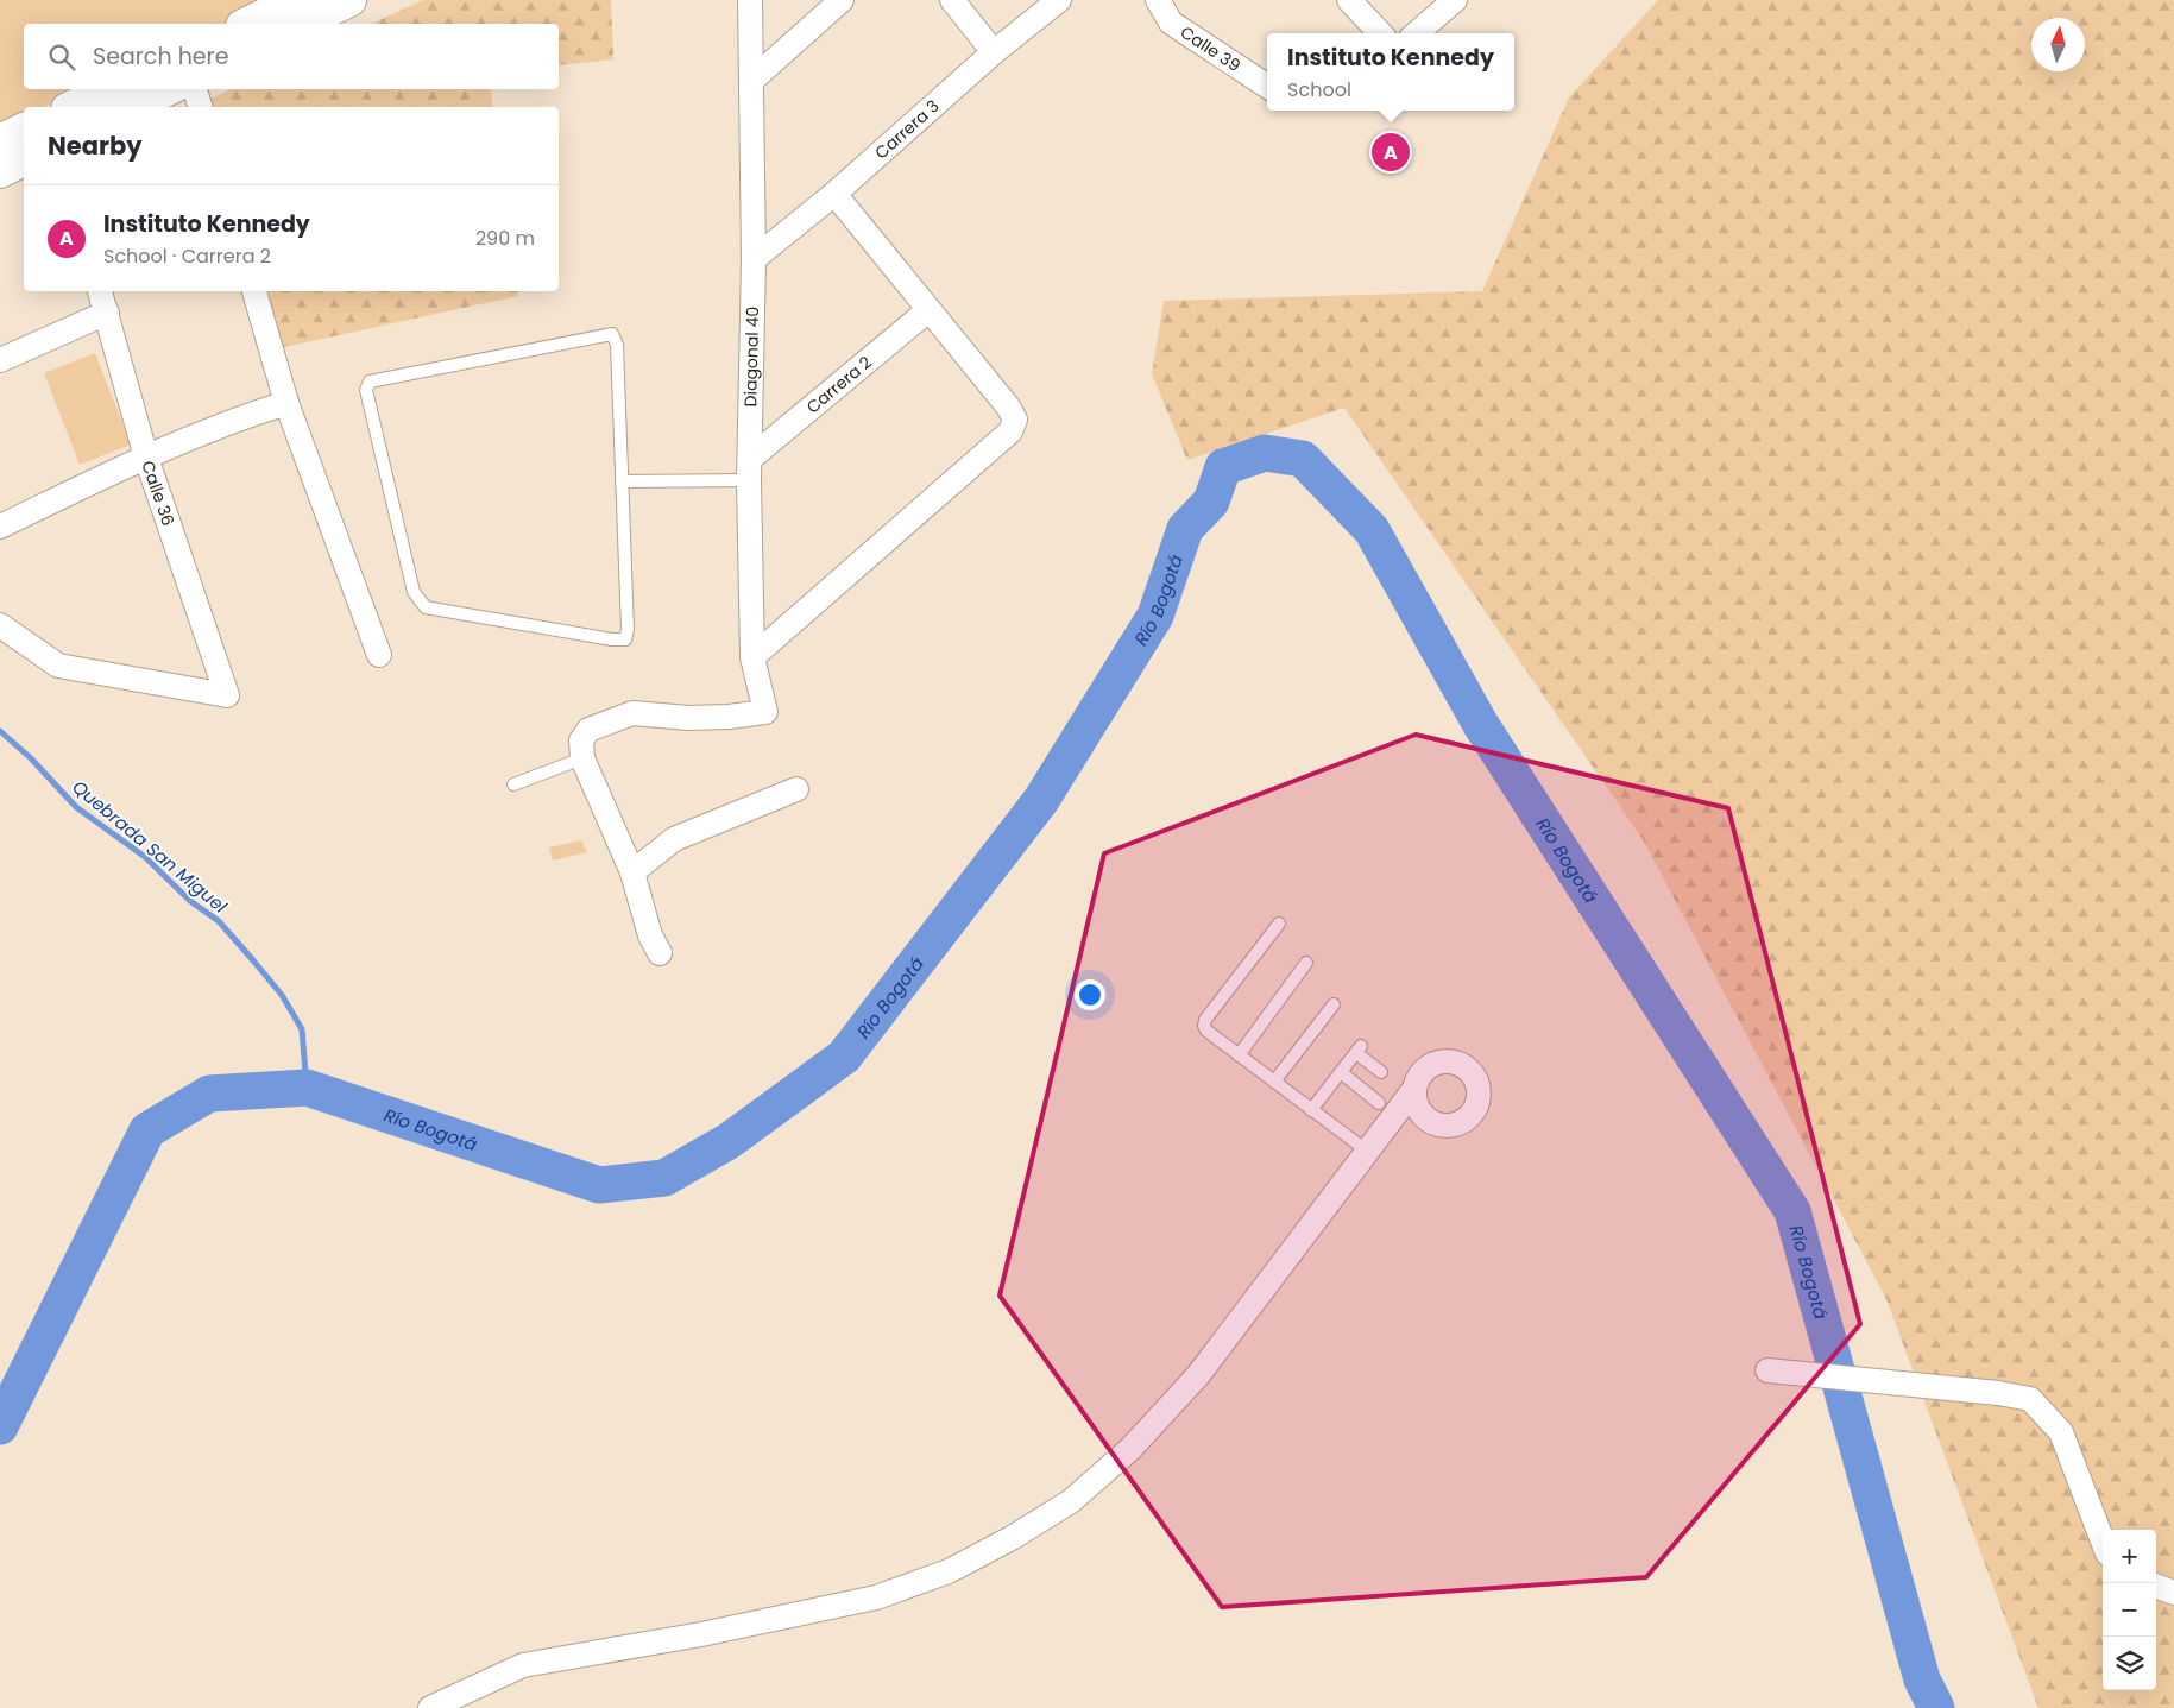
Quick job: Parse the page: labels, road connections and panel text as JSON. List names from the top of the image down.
{
  "streets": {
    "street": [
      "Calle 39",
      "Carrera 3",
      "Diagonal 40",
      "Carrera 2",
      "Calle 36"
    ]
  },
  "crossings": [
    ["Carrera 3", "Diagonal 40"],
    ["Diagonal 40", "Carrera 2"]
  ],
  "water": ["Río Bogotá", "Quebrada San Miguel"],
  "north": "top",
  "page": {
    "search": "Search here",
    "popup": ["Instituto Kennedy", "School"],
    "heading": "Nearby",
    "pins": "A",
    "list": [
      {
        "mark": "A",
        "name": "Instituto Kennedy",
        "note": "School · Carrera 2",
        "value": "290 m"
      }
    ],
    "map_buttons": ["+", "−"]
  }
}
